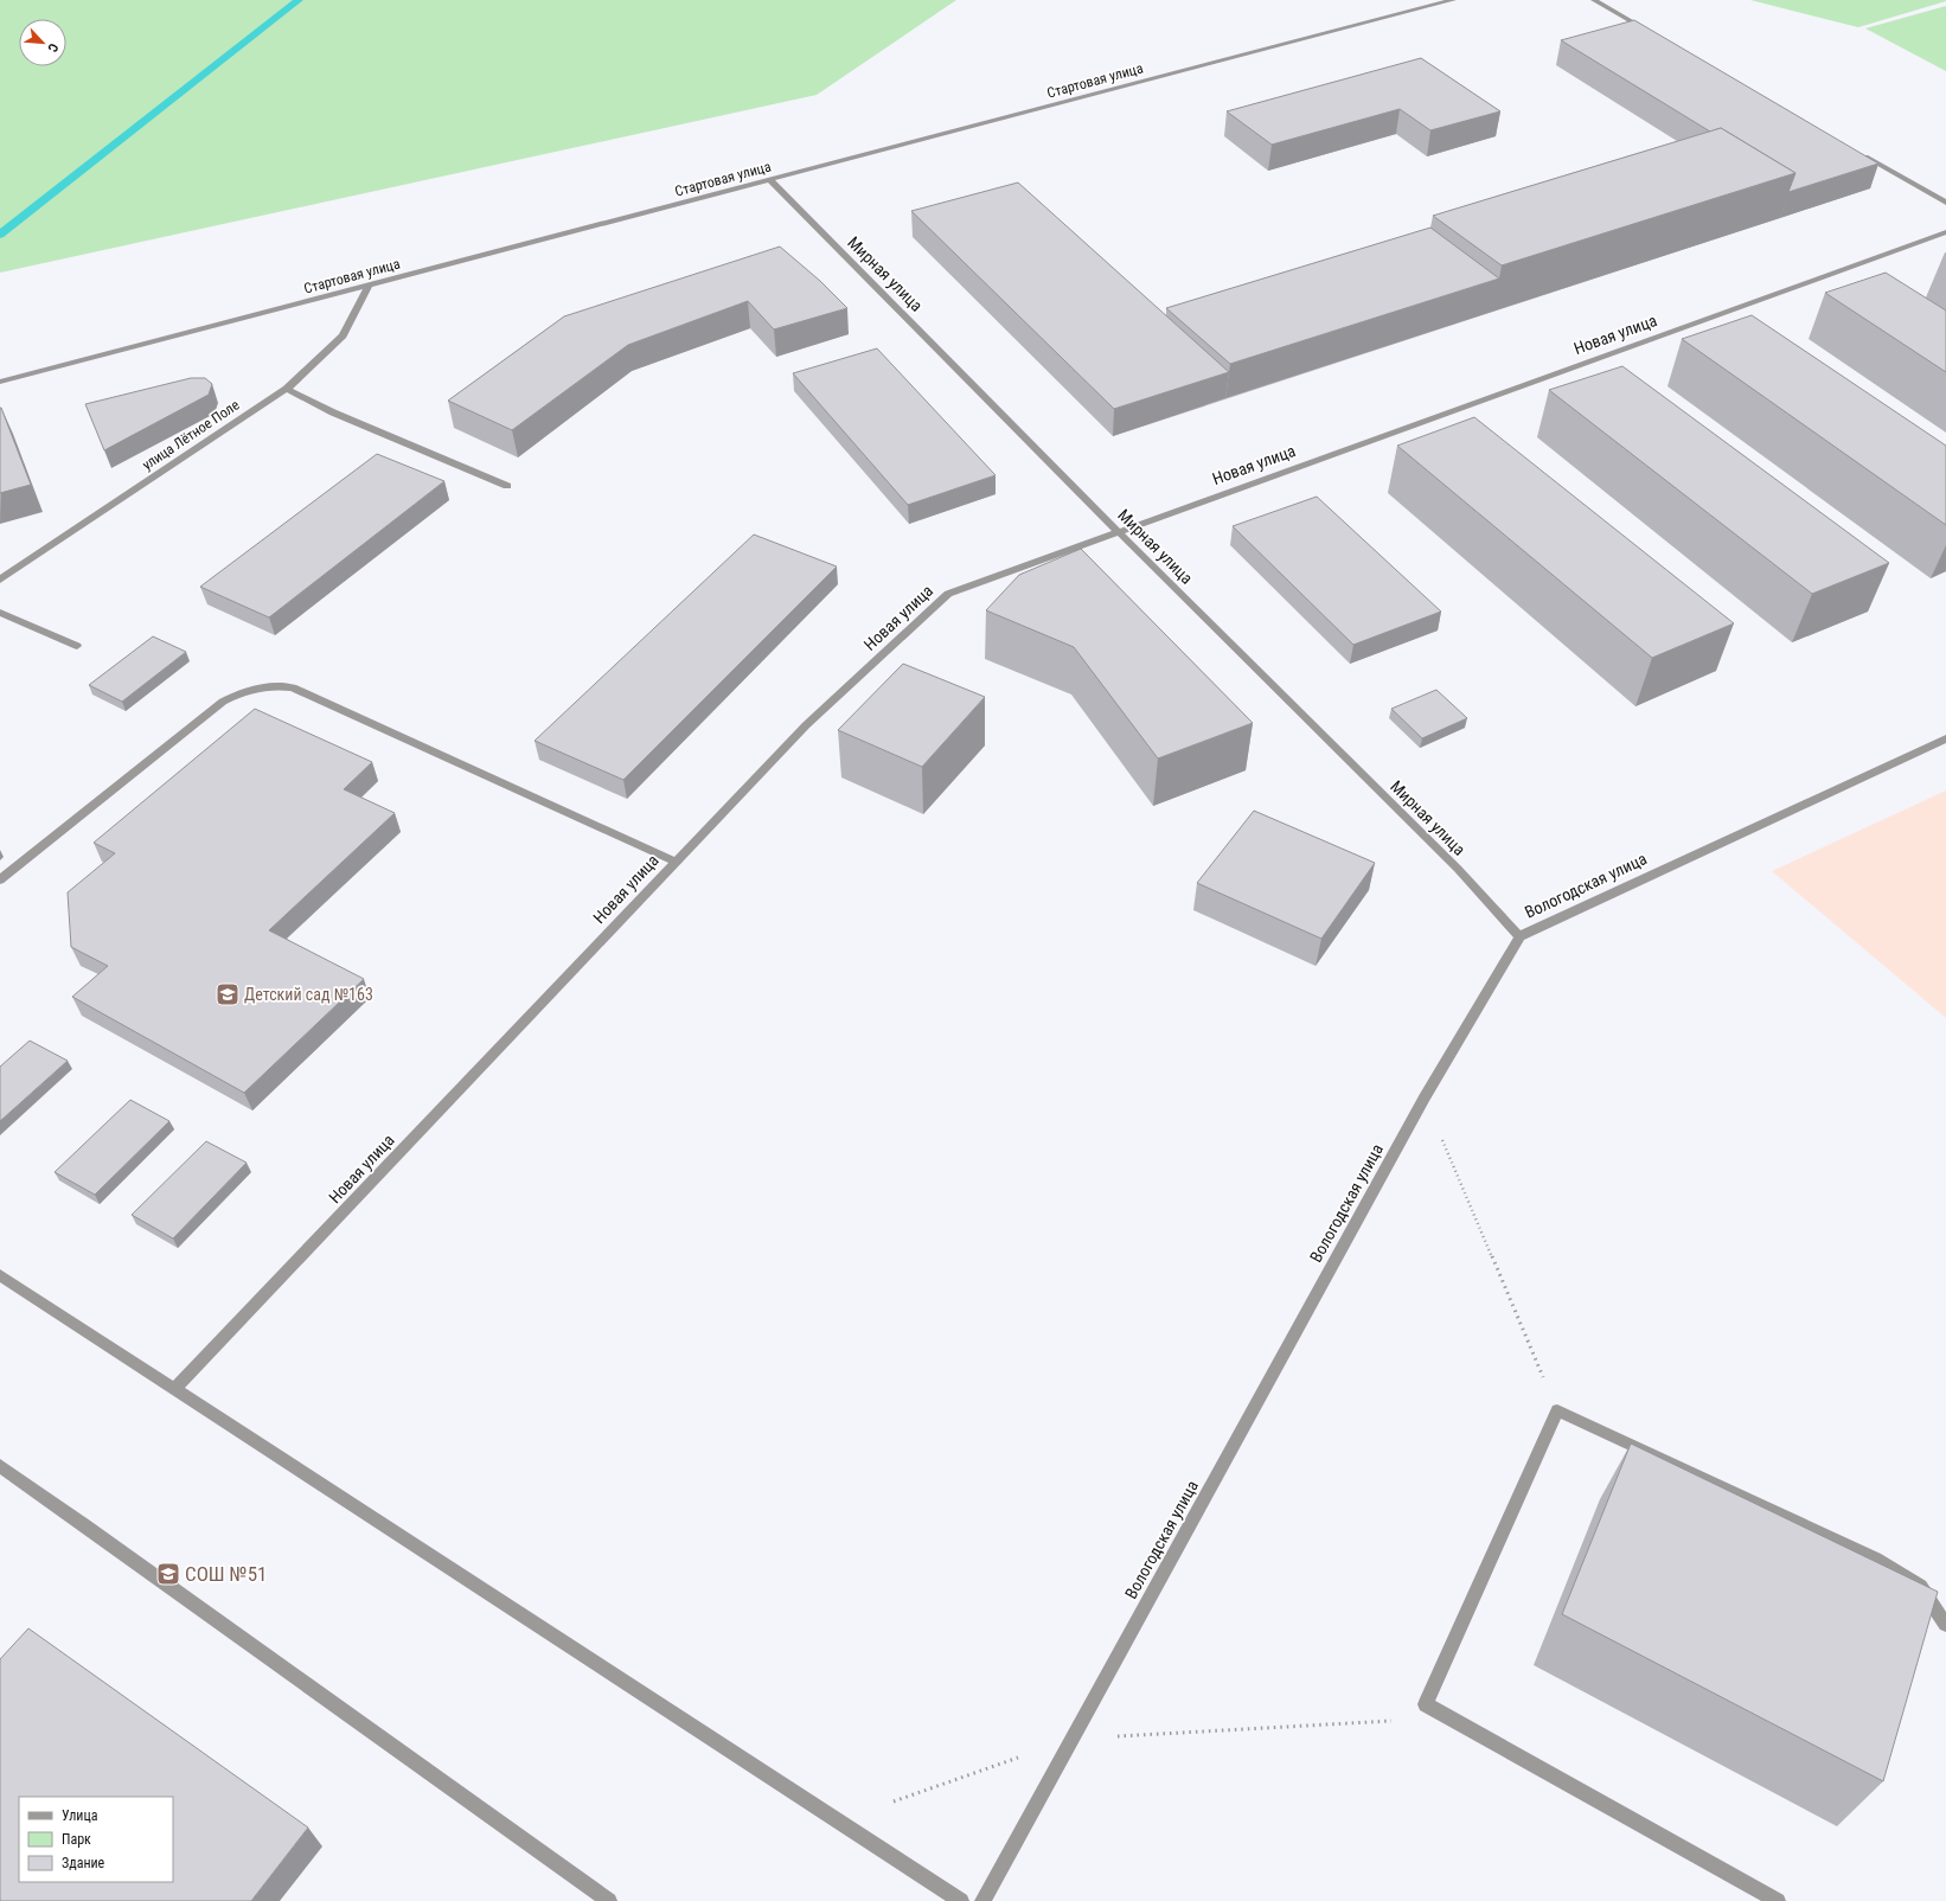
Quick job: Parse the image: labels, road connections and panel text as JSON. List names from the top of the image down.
{
  "streets": {
    "street": [
      "Стартовая улица",
      "Мирная улица",
      "Новая улица",
      "улица Лётное Поле",
      "Вологодская улица"
    ]
  },
  "crossings": [
    ["Стартовая улица", "Мирная улица"],
    ["Стартовая улица", "улица Лётное Поле"],
    ["Мирная улица", "Новая улица"],
    ["Мирная улица", "Вологодская улица"]
  ],
  "places": {
    "school or university": ["Детский сад №163", "СОШ №51"]
  },
  "legend": ["Улица", "Парк", "Здание"],
  "north": "bottom right"
}
